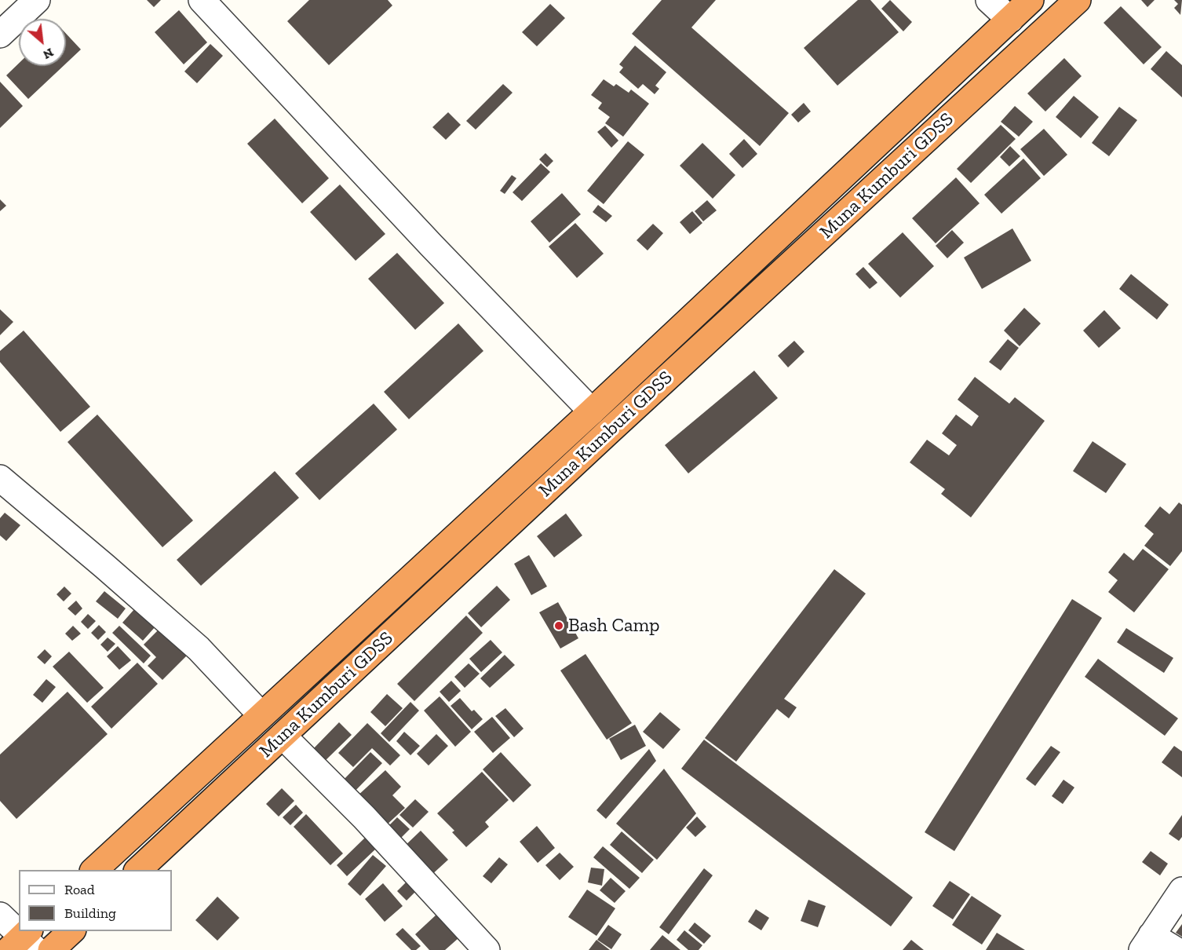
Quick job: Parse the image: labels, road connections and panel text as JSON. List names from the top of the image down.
{
  "streets": {
    "highway": ["Muna Kumburi GDSS"]
  },
  "places": ["Bash Camp"],
  "legend": ["Road", "Building"],
  "north": "bottom right"
}
